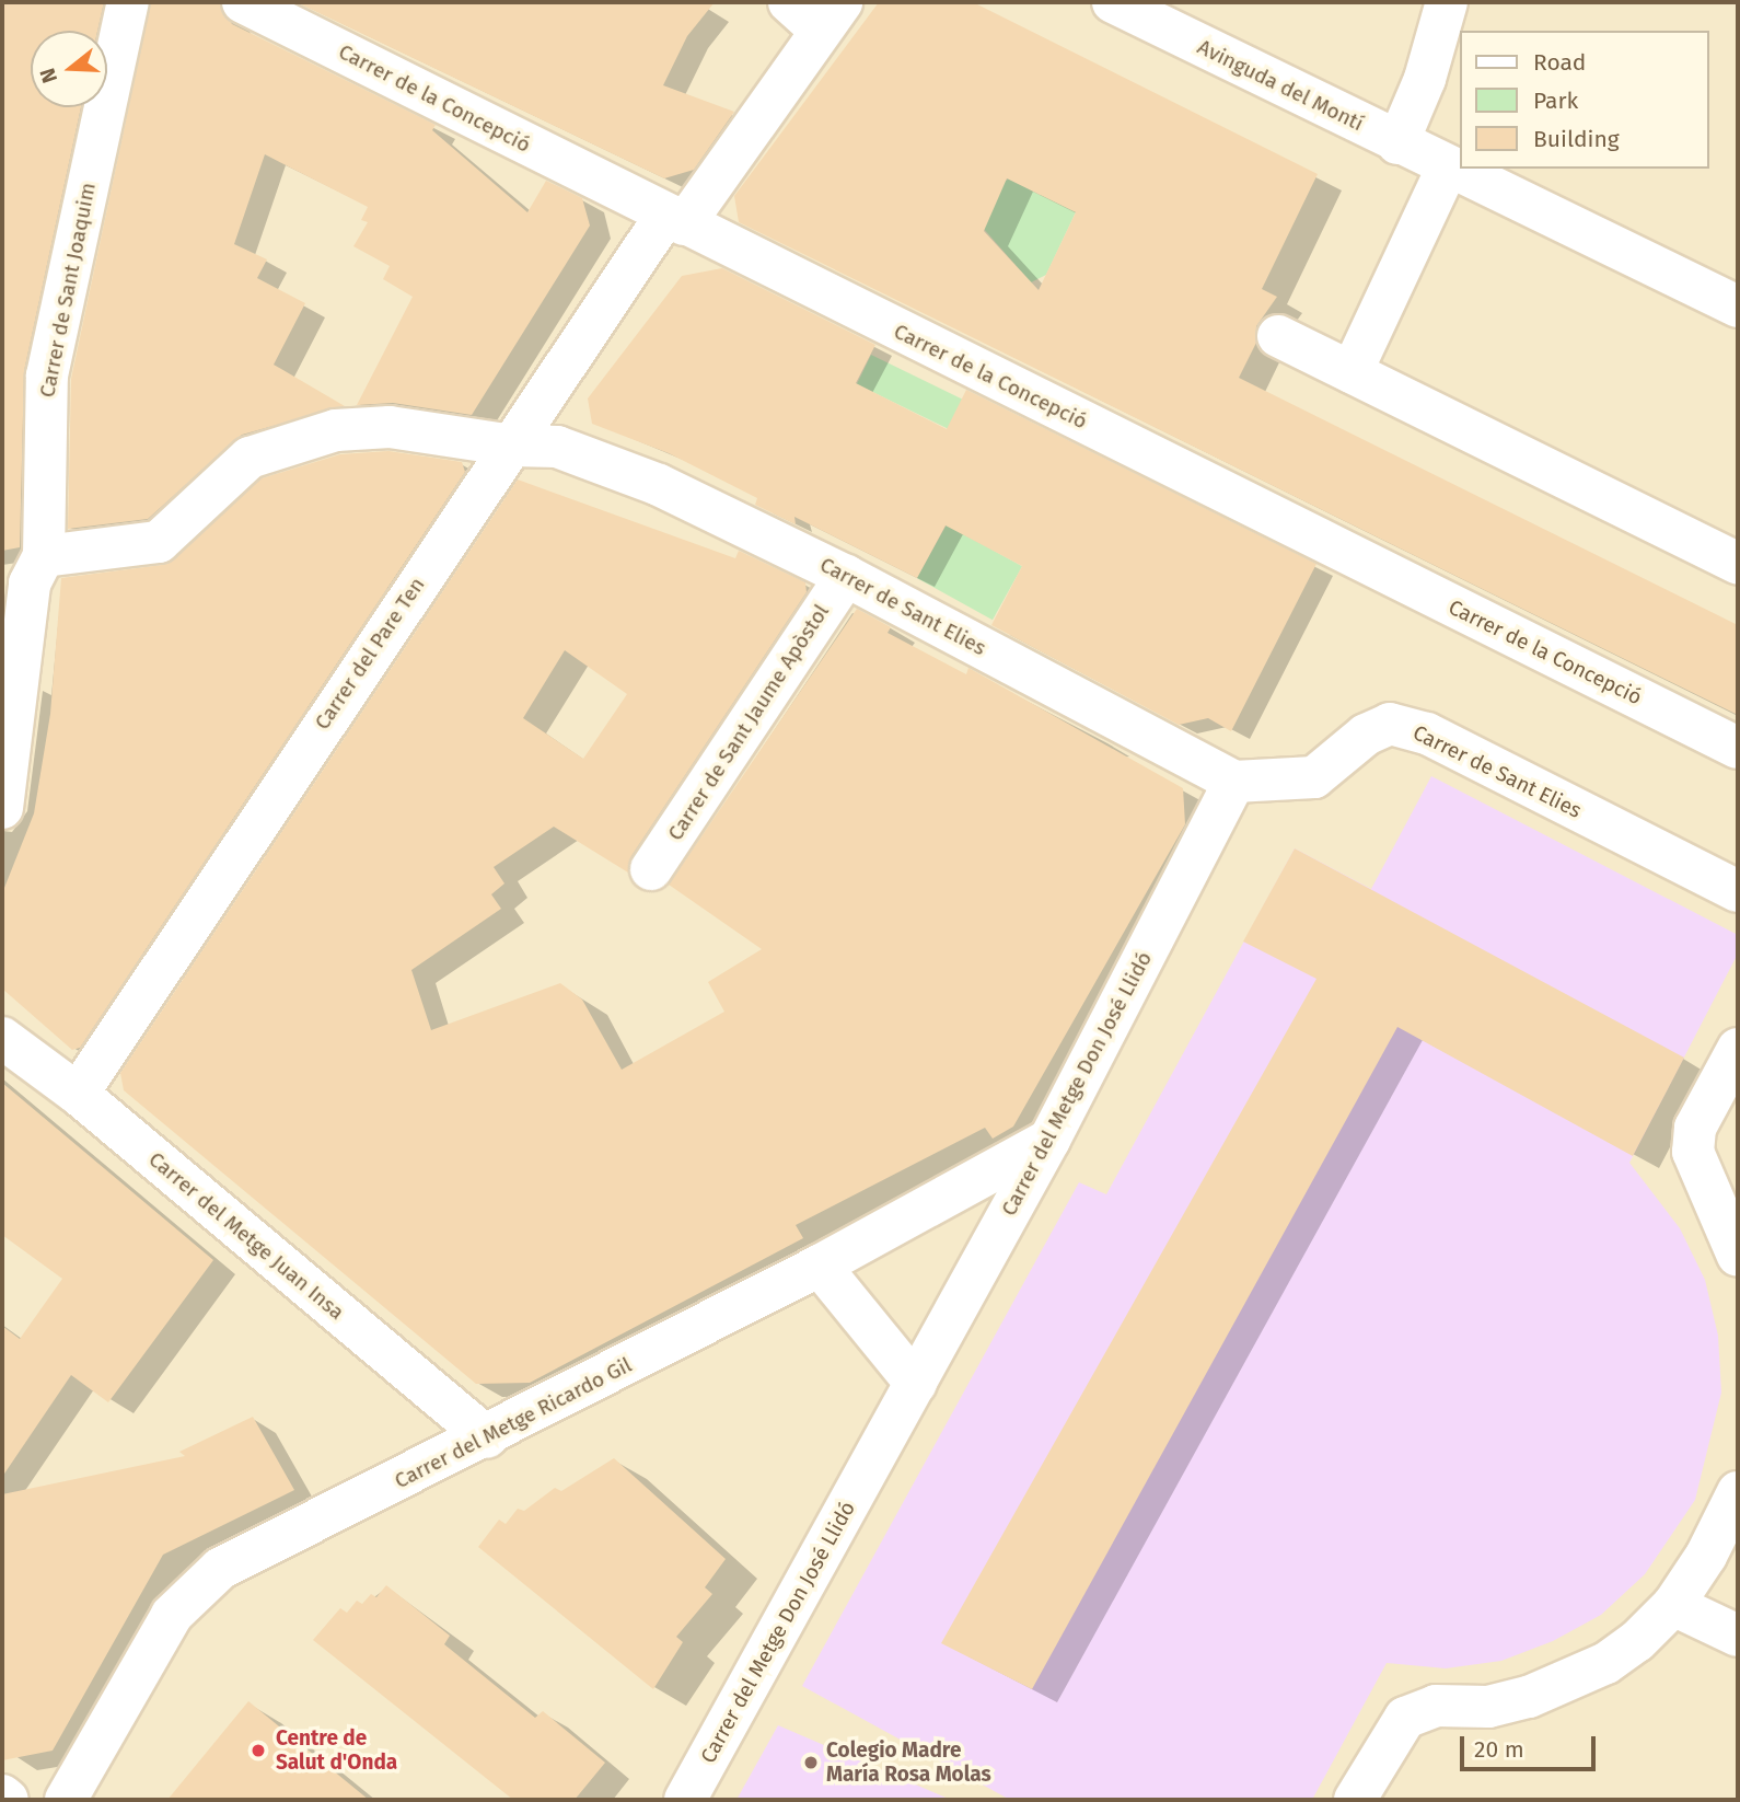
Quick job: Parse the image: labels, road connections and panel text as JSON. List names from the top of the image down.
{
  "streets": {
    "street": [
      "Avinguda del Montí",
      "Carrer de la Concepció",
      "Carrer de Sant Joaquim",
      "Carrer de Sant Elies",
      "Carrer del Pare Ten",
      "Carrer de Sant Jaume Apòstol",
      "Carrer del Metge Don José Llidó",
      "Carrer del Metge Juan Insa",
      "Carrer del Metge Ricardo Gil"
    ]
  },
  "crossings": [
    ["Carrer de la Concepció", "Carrer del Pare Ten"],
    ["Carrer de Sant Joaquim", "Carrer de Sant Elies"],
    ["Carrer de Sant Elies", "Carrer del Pare Ten"],
    ["Carrer de Sant Elies", "Carrer de Sant Jaume Apòstol"],
    ["Carrer de Sant Elies", "Carrer del Metge Don José Llidó"],
    ["Carrer del Pare Ten", "Carrer del Metge Juan Insa"],
    ["Carrer del Metge Don José Llidó", "Carrer del Metge Ricardo Gil"],
    ["Carrer del Metge Juan Insa", "Carrer del Metge Ricardo Gil"]
  ],
  "places": ["Centre de Salut d'Onda", "Colegio Madre María Rosa Molas"],
  "legend": ["Road", "Park", "Building"],
  "scale_bar": "20 m",
  "north": "left"
}
